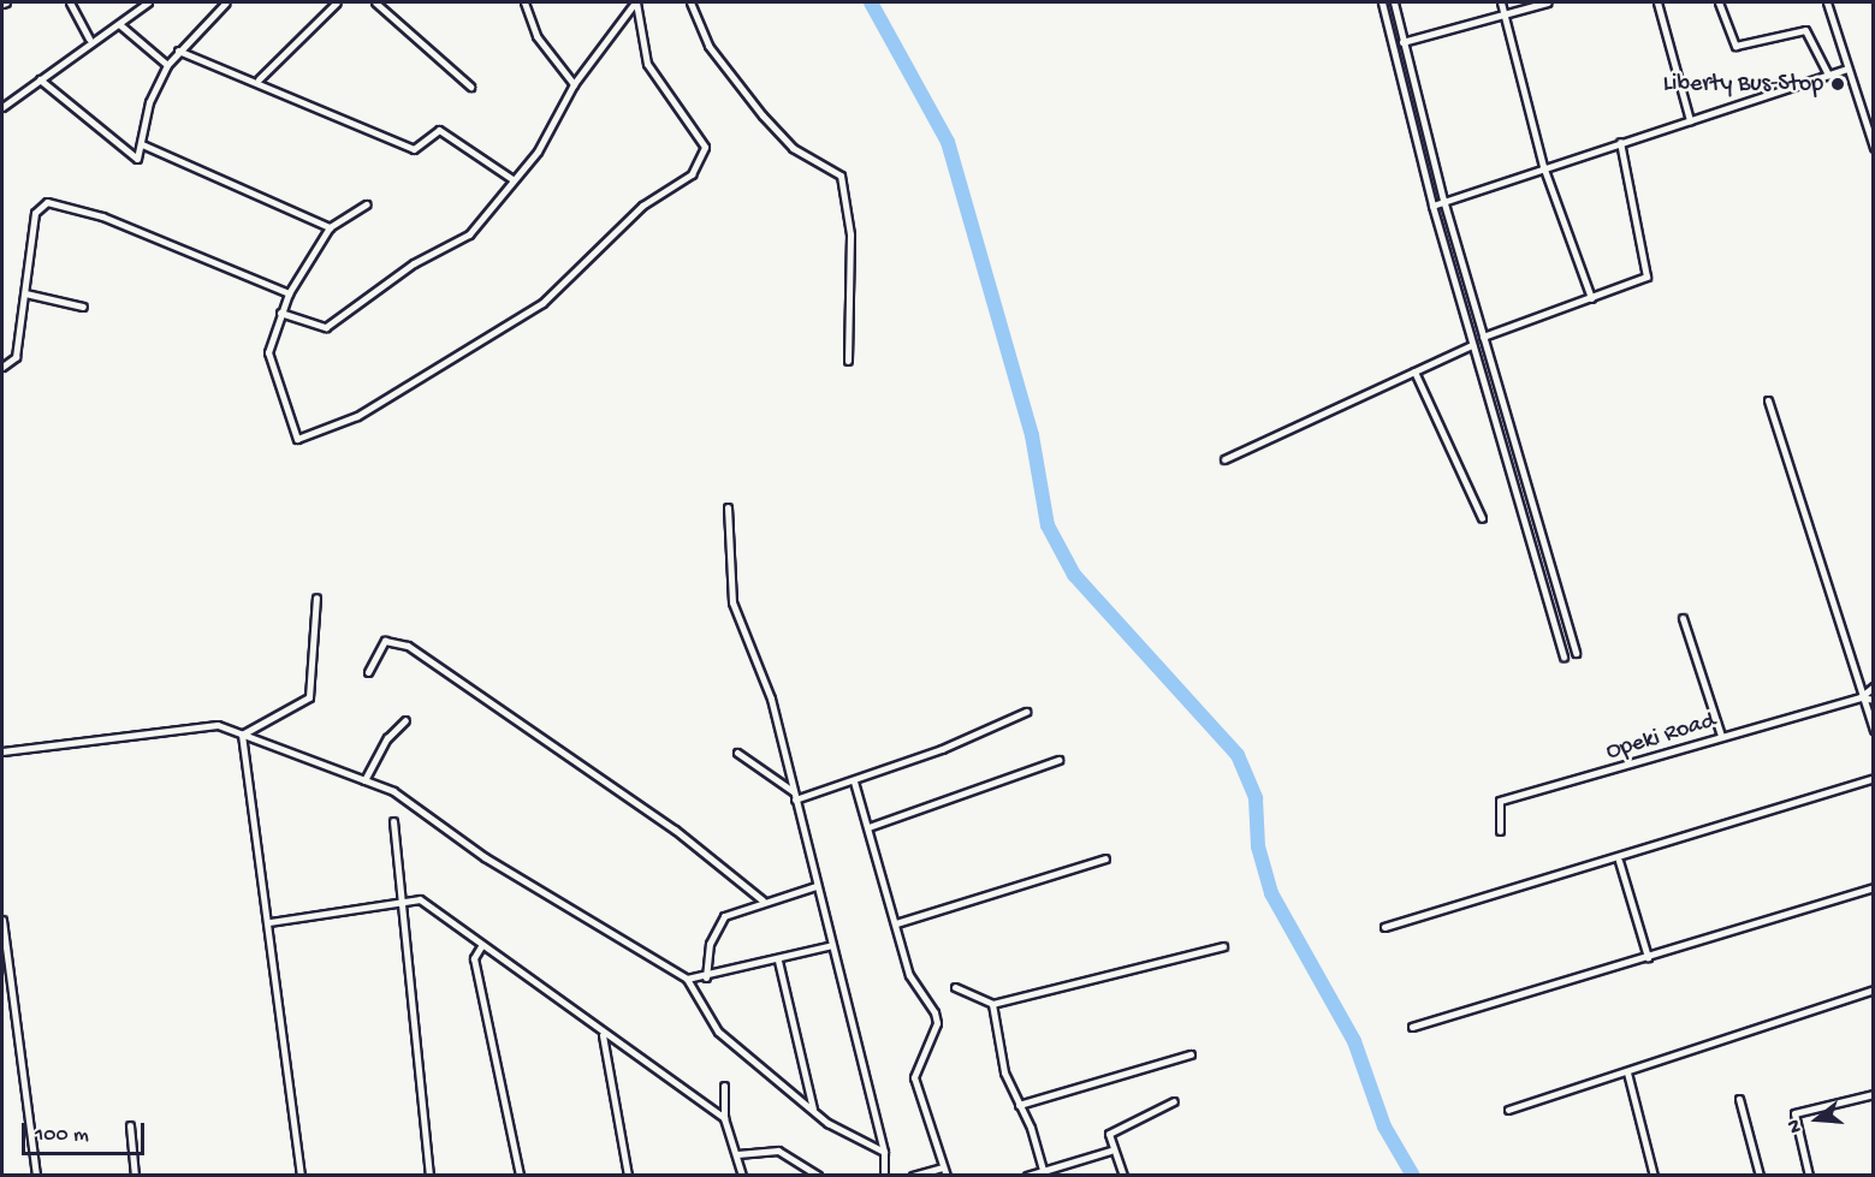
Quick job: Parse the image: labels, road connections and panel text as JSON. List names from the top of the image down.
{
  "streets": {
    "street": ["Opeki Road"]
  },
  "places": ["Liberty Bus-Stop"],
  "scale_bar": "100 m",
  "north": "left"
}
